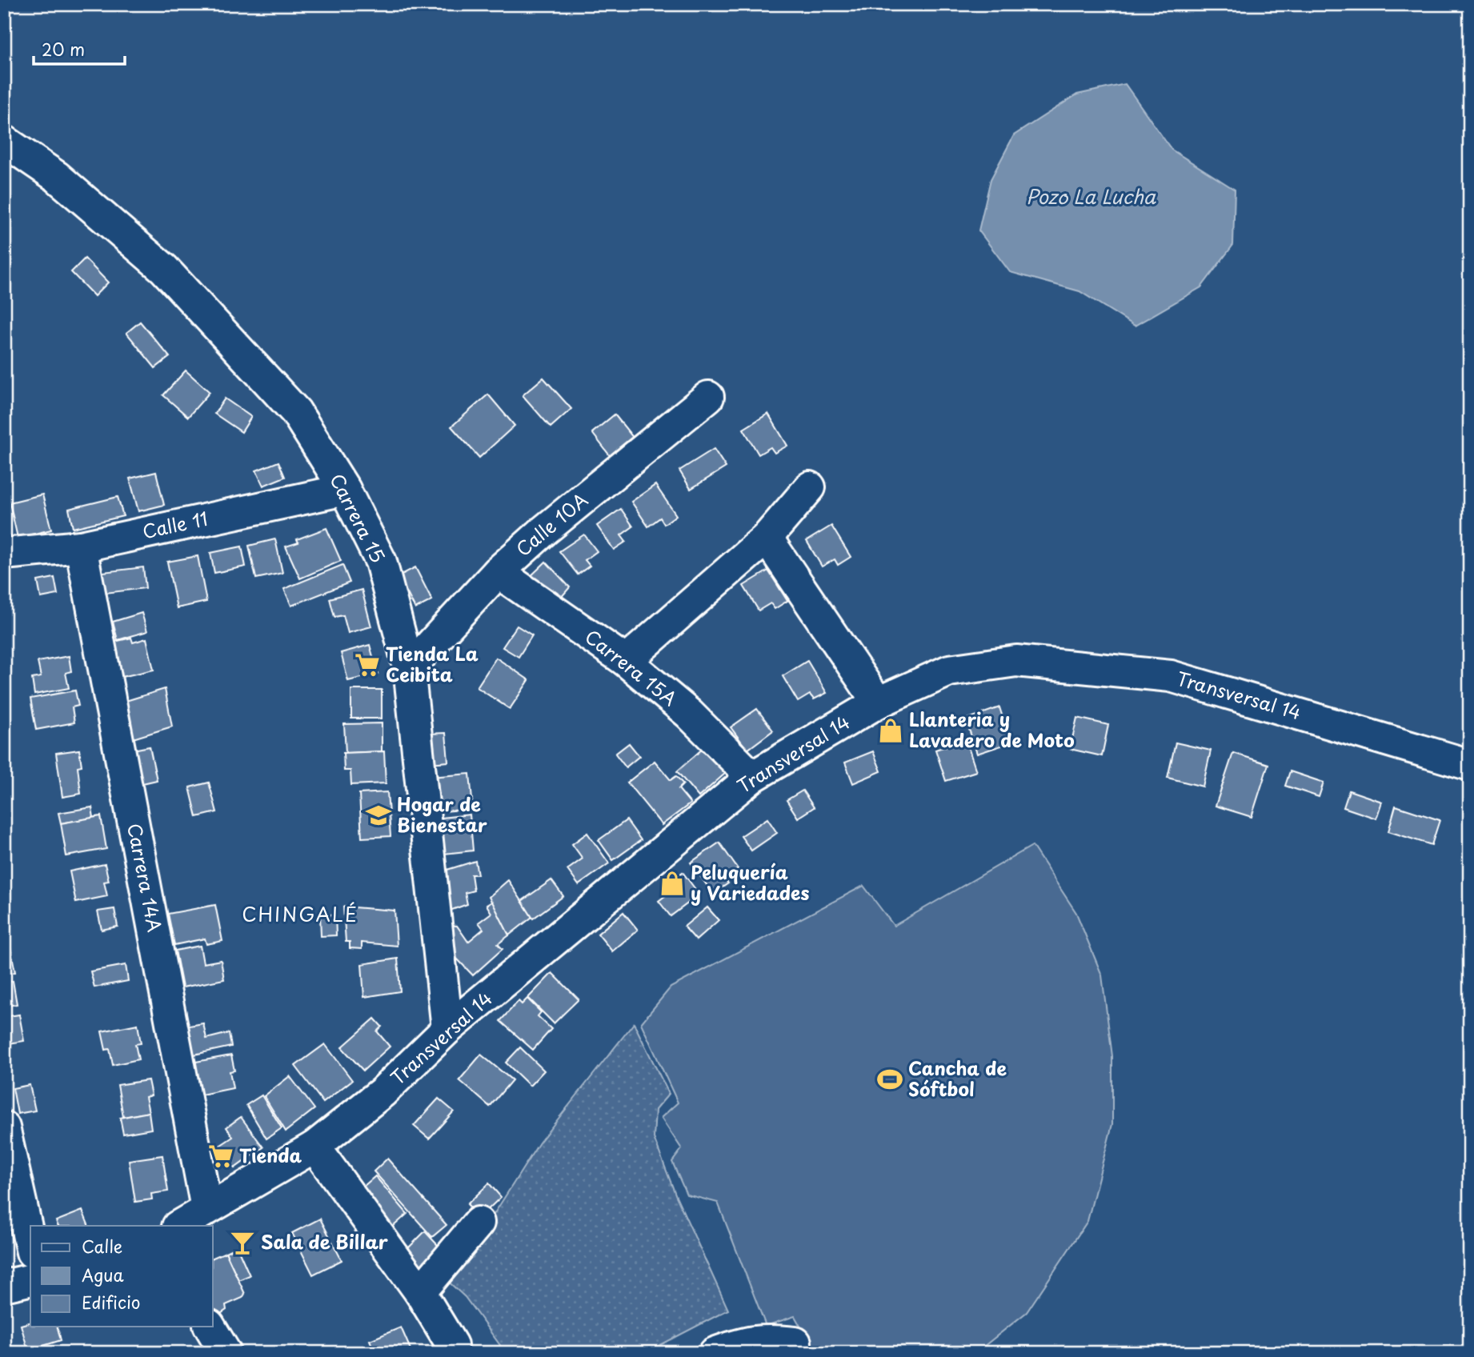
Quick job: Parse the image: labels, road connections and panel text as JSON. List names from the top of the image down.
{
  "streets": {
    "street": [
      "Carrera 15",
      "Calle 10A",
      "Calle 11",
      "Carrera 15A",
      "Transversal 14",
      "Carrera 14A"
    ]
  },
  "crossings": [
    ["Carrera 15", "Calle 10A"],
    ["Carrera 15", "Calle 11"],
    ["Carrera 15", "Transversal 14"],
    ["Calle 10A", "Carrera 15A"],
    ["Calle 11", "Carrera 14A"],
    ["Carrera 15A", "Transversal 14"],
    ["Transversal 14", "Carrera 14A"]
  ],
  "districts": ["CHINGALÉ"],
  "water": ["Pozo La Lucha"],
  "places": {
    "supermarket": ["Tienda La Ceibita", "Tienda"],
    "shop": ["Llanteria y Lavadero de Moto", "Peluquería y Variedades"],
    "school or university": ["Hogar de Bienestar"],
    "sports": ["Cancha de Sóftbol"],
    "bar": ["Sala de Billar"]
  },
  "legend": ["Calle", "Agua", "Edificio"],
  "scale_bar": "20 m"
}
